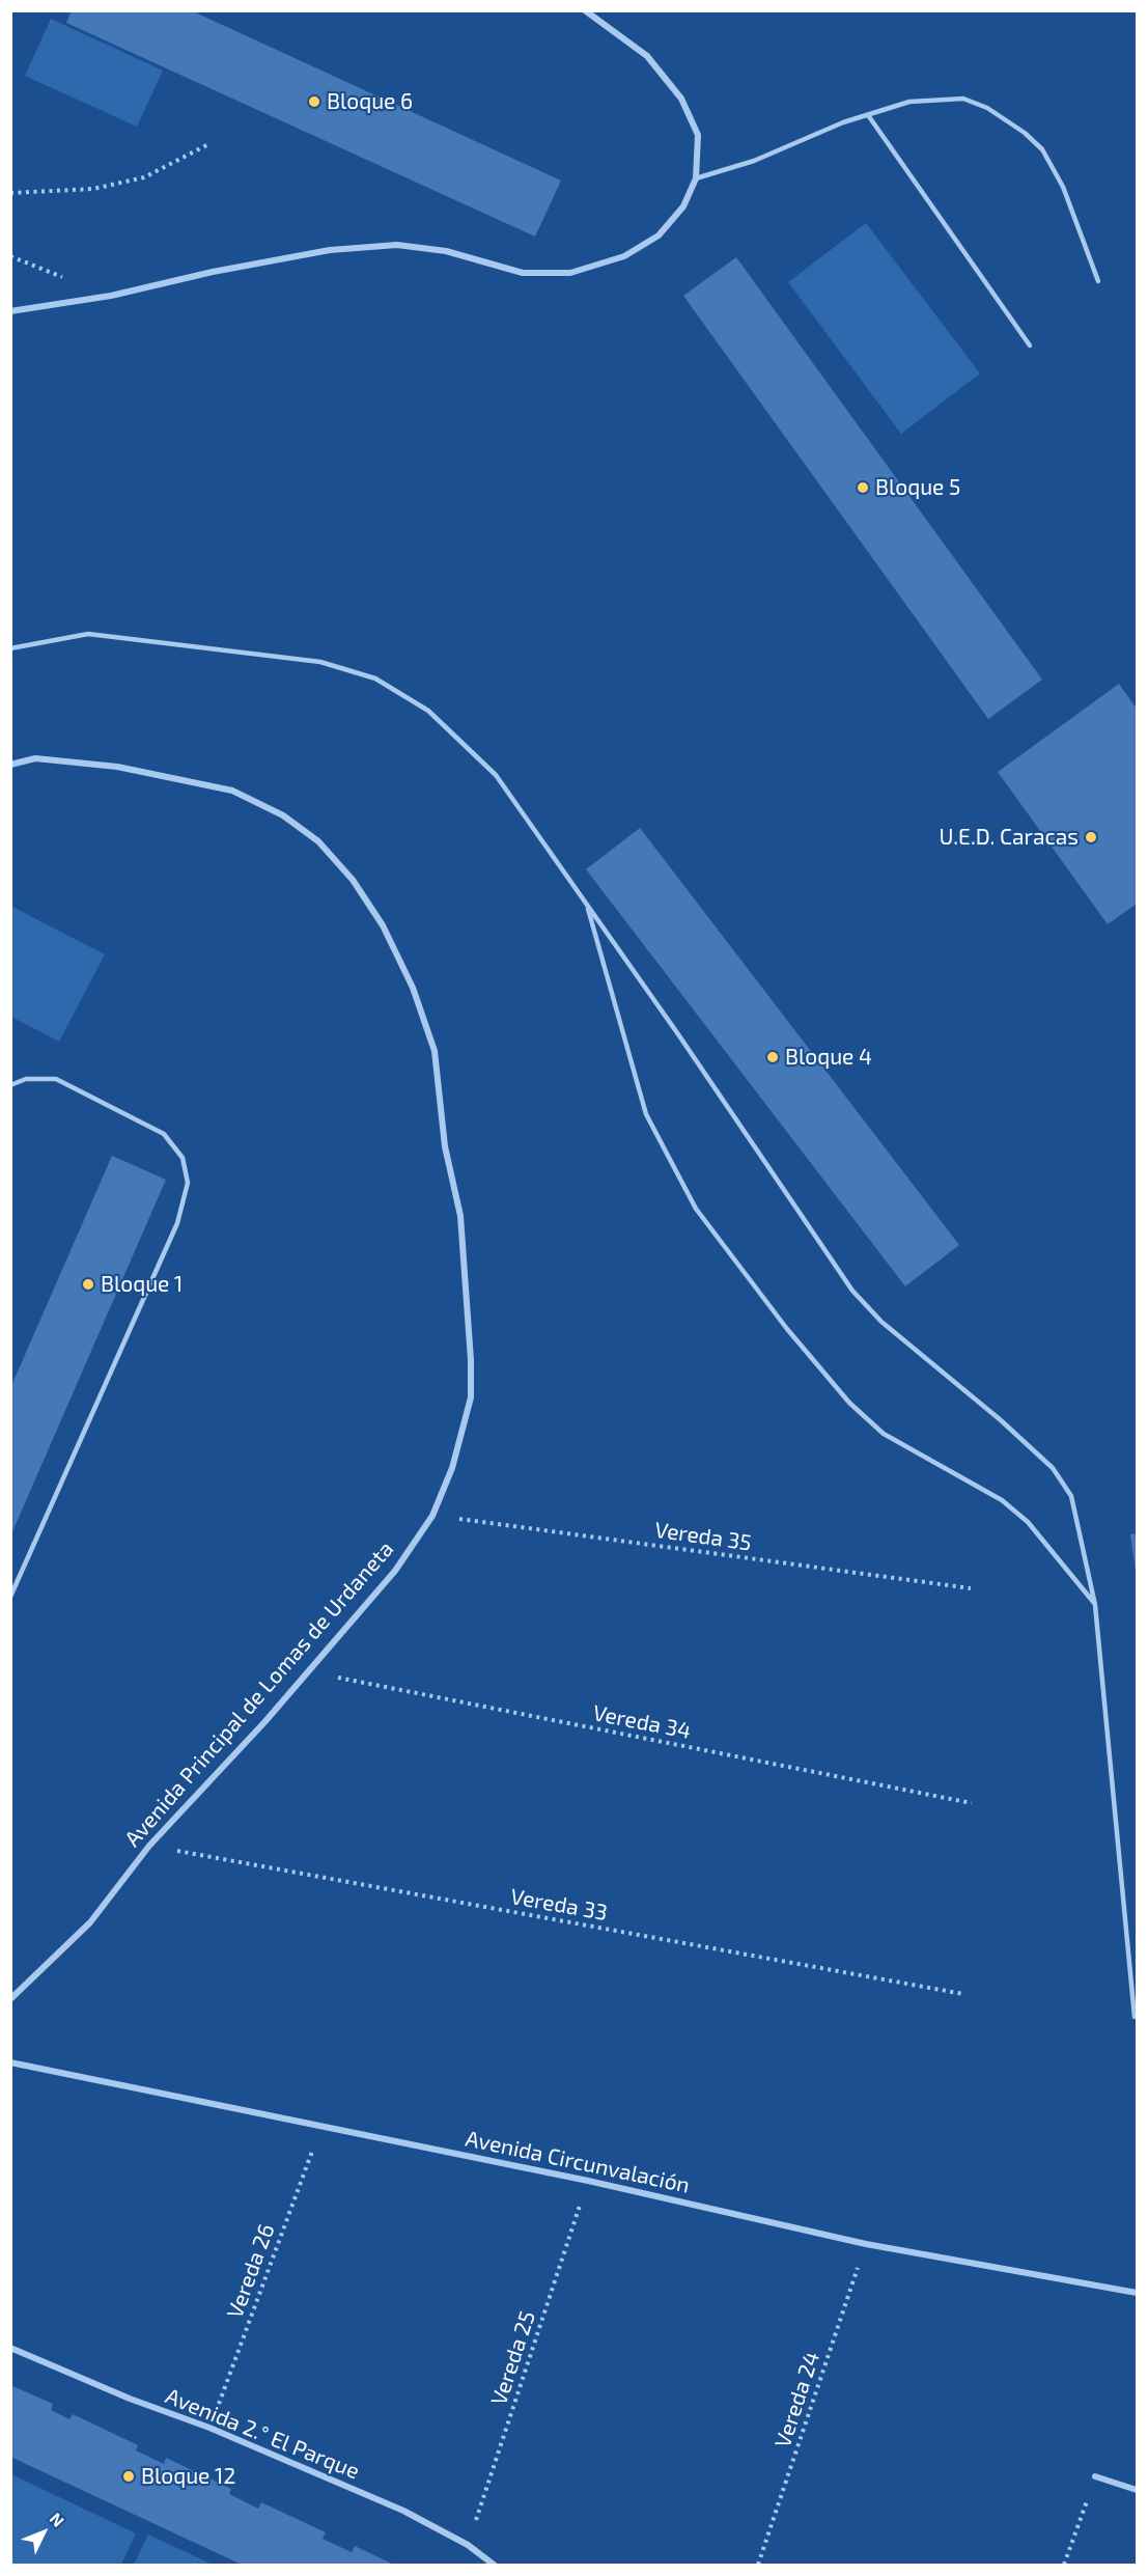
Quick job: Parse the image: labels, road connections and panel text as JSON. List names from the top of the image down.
{
  "streets": {
    "street": ["Avenida Principal de Lomas de Urdaneta", "Avenida Circunvalación", "Avenida 2.° El Parque"],
    "path": [
      "Vereda 35",
      "Vereda 34",
      "Vereda 33",
      "Vereda 26",
      "Vereda 25",
      "Vereda 24"
    ]
  },
  "crossings": [
    ["Vereda 35", "Avenida Principal de Lomas de Urdaneta"],
    ["Avenida Principal de Lomas de Urdaneta", "Vereda 34"],
    ["Avenida Principal de Lomas de Urdaneta", "Vereda 33"],
    ["Avenida Circunvalación", "Vereda 26"],
    ["Avenida Circunvalación", "Vereda 25"],
    ["Avenida Circunvalación", "Vereda 24"],
    ["Vereda 26", "Avenida 2.° El Parque"],
    ["Vereda 25", "Avenida 2.° El Parque"]
  ],
  "places": [
    "Bloque 6",
    "Bloque 5",
    "U.E.D. Caracas",
    "Bloque 4",
    "Bloque 1",
    "Bloque 12"
  ],
  "north": "top right"
}
